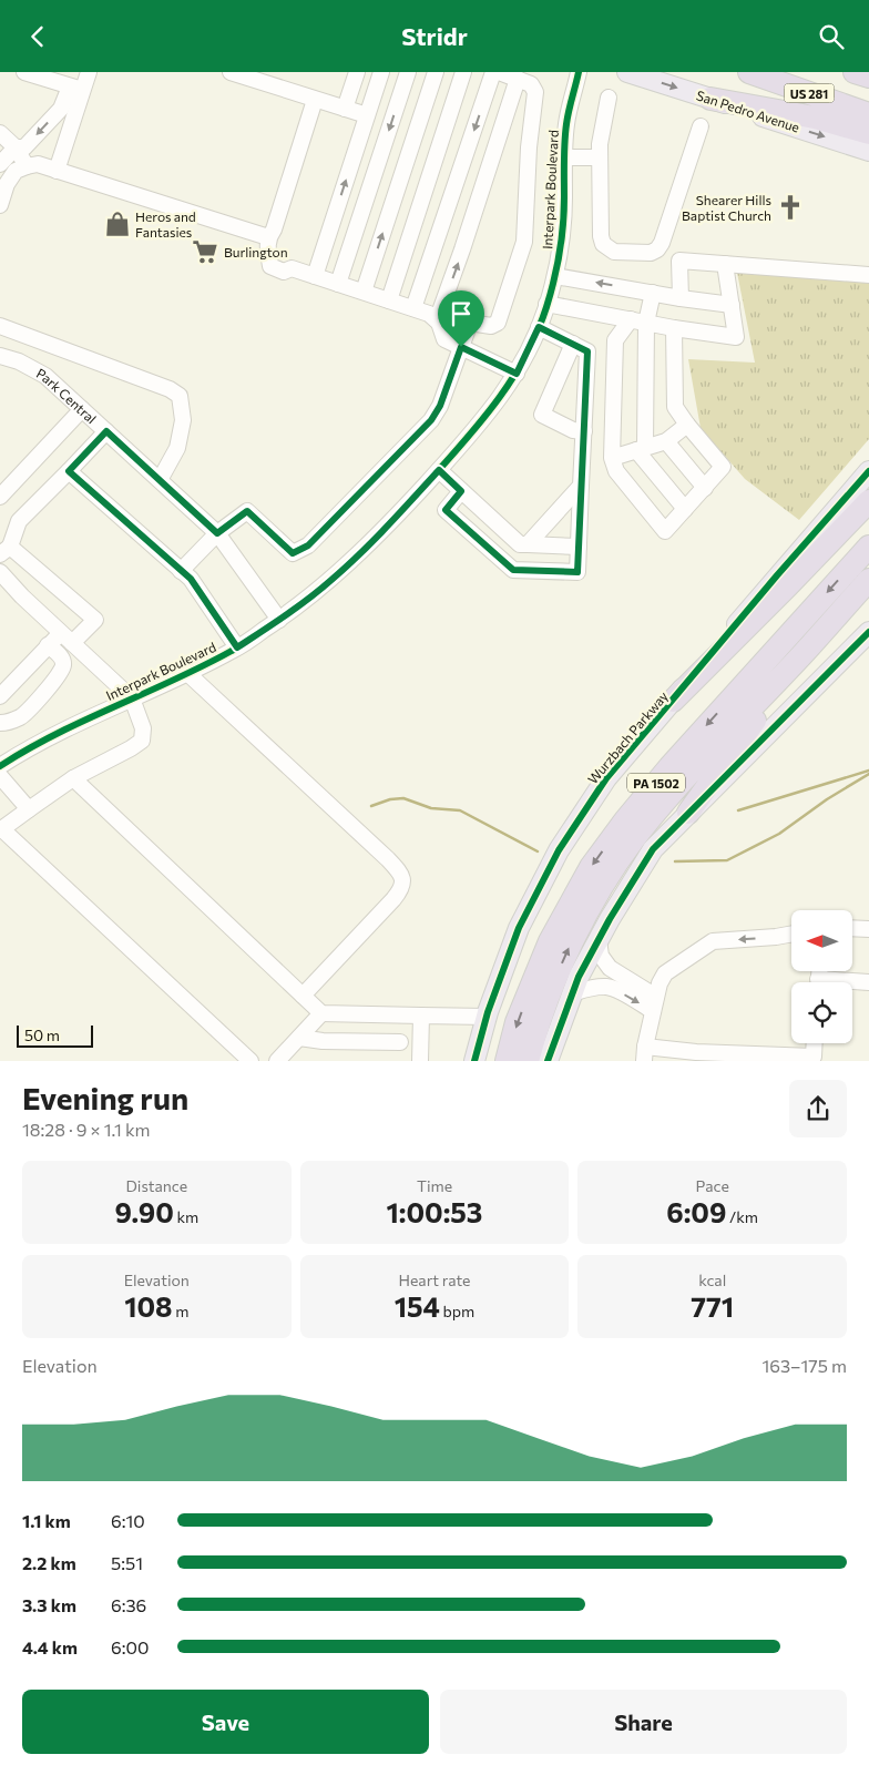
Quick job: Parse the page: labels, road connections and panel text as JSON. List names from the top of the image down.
{
  "streets": {
    "highway": ["US 281", "PA 1502"],
    "main road": ["San Pedro Avenue", "Wurzbach Parkway"],
    "street": ["Interpark Boulevard", "Park Central"]
  },
  "crossings": [
    ["Interpark Boulevard", "Park Central"]
  ],
  "one_way": ["San Pedro Avenue"],
  "places": {
    "church": ["Shearer Hills Baptist Church"],
    "shop": ["Heros and Fantasies"],
    "supermarket": ["Burlington"]
  },
  "scale_bar": "50 m",
  "north": "left",
  "page": {
    "header": "Stridr",
    "scale": "50 m",
    "heading": ["Evening run", "18:28 · 9 × 1.1 km"],
    "stats": [
      ["Distance", "9.90 km"],
      ["Time", "1:00:53"],
      ["Pace", "6:09 /km"],
      ["Elevation", "108 m"],
      ["Heart rate", "154 bpm"],
      ["kcal", "771"]
    ],
    "chart": ["Elevation", "163–175 m"],
    "list": [
      {
        "name": "1.1 km",
        "note": "6:10"
      },
      {
        "name": "2.2 km",
        "note": "5:51"
      },
      {
        "name": "3.3 km",
        "note": "6:36"
      },
      {
        "name": "4.4 km",
        "note": "6:00"
      }
    ],
    "buttons": ["Save", "Share"]
  }
}
